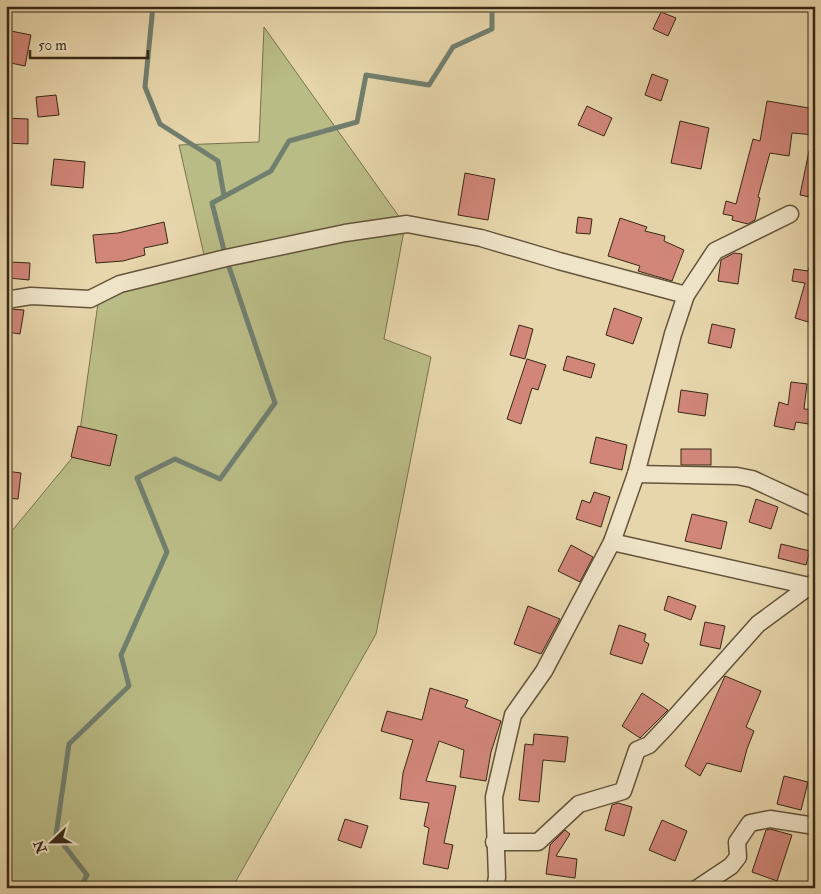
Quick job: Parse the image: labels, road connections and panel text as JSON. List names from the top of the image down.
{
  "scale_bar": "50 m",
  "north": "left"
}
